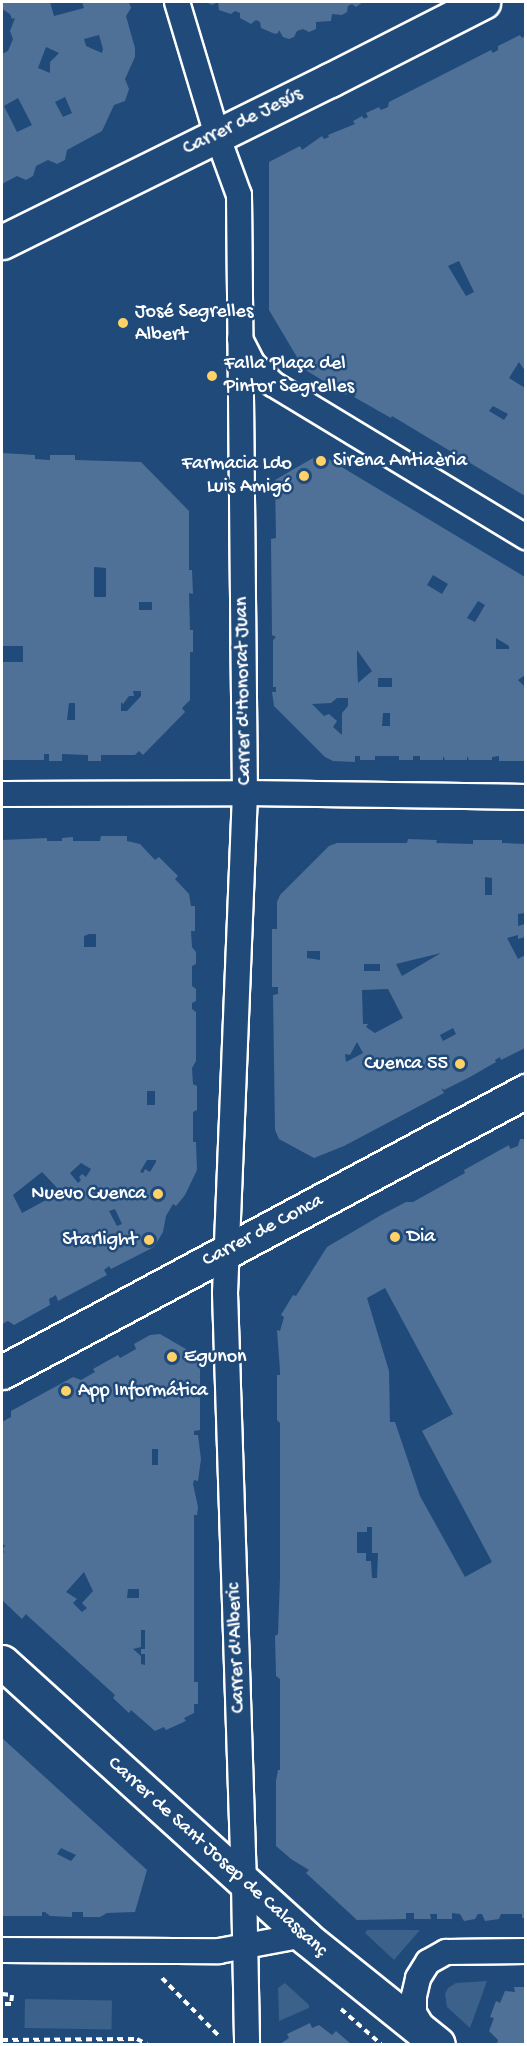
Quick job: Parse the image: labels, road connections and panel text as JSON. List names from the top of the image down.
{
  "streets": {
    "main road": ["Carrer de Jesús", "Carrer de Conca", "Carrer de Sant Josep de Calassanç"],
    "street": ["Carrer d'Honorat Juan", "Carrer d'Alberic"]
  },
  "crossings": [
    ["Carrer de Jesús", "Carrer d'Honorat Juan"],
    ["Carrer d'Honorat Juan", "Carrer de Conca"],
    ["Carrer d'Honorat Juan", "Carrer d'Alberic"],
    ["Carrer de Conca", "Carrer d'Alberic"],
    ["Carrer d'Alberic", "Carrer de Sant Josep de Calassanç"]
  ],
  "places": [
    "José Segrelles Albert",
    "Falla Plaça del Pintor Segrelles",
    "Sirena Antiaèria",
    "Farmacia Ldo Luis Amigó",
    "Cuenca 55",
    "Nuevo Cuenca",
    "Dia",
    "Starlight",
    "Egunon",
    "App Informática"
  ]
}
